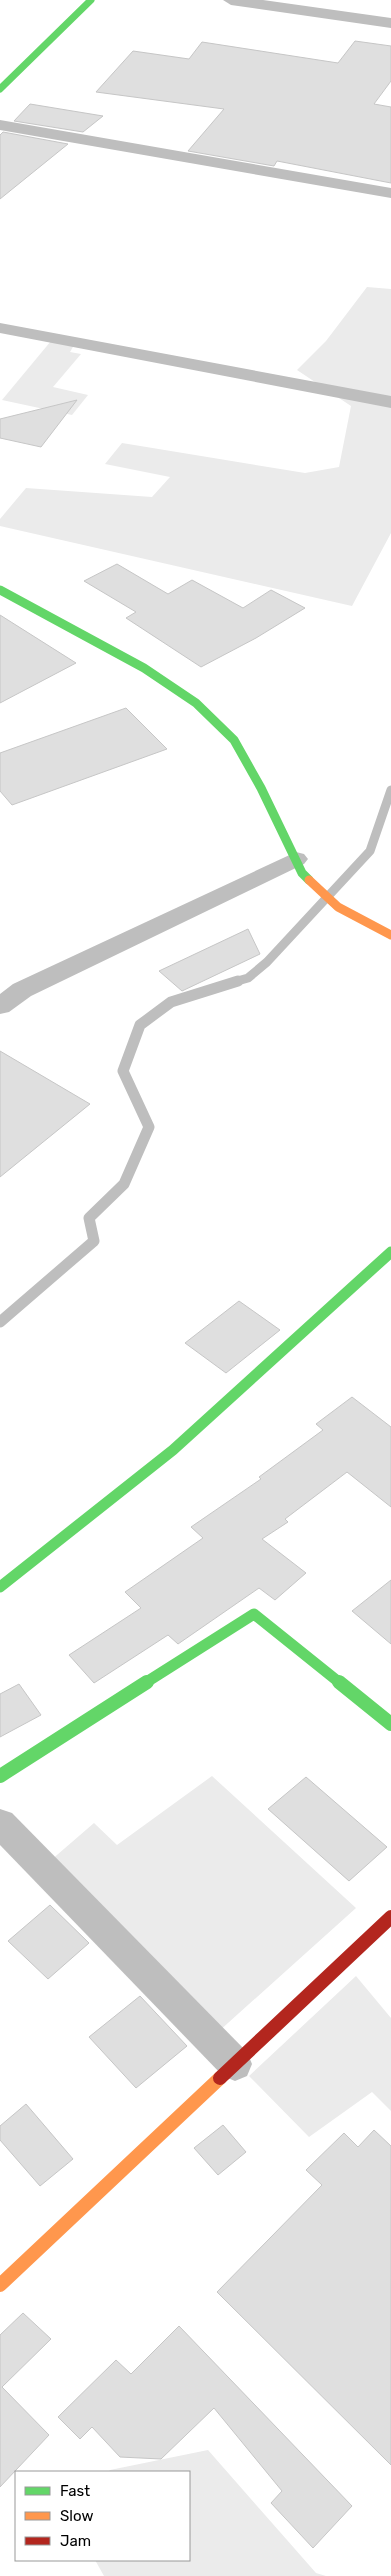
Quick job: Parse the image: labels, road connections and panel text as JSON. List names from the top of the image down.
{
  "legend": ["Fast", "Slow", "Jam"]
}
